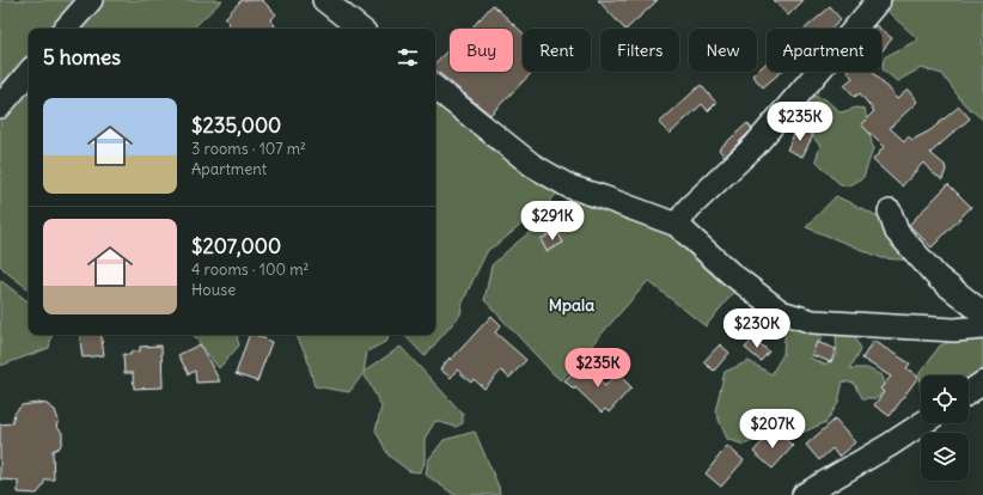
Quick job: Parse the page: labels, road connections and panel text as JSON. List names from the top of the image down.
{
  "districts": ["Mpala"],
  "page": {
    "chip": [
      "Buy",
      "Rent",
      "Filters",
      "New",
      "Apartment"
    ],
    "heading": "5 homes",
    "list": [
      {
        "name": "$235,000",
        "note": "3 rooms · 107 m² · Apartment"
      },
      {
        "name": "$207,000",
        "note": "4 rooms · 100 m² · House"
      }
    ],
    "price": [
      "$235K",
      "$291K",
      "$230K",
      "$235K",
      "$207K"
    ]
  }
}
